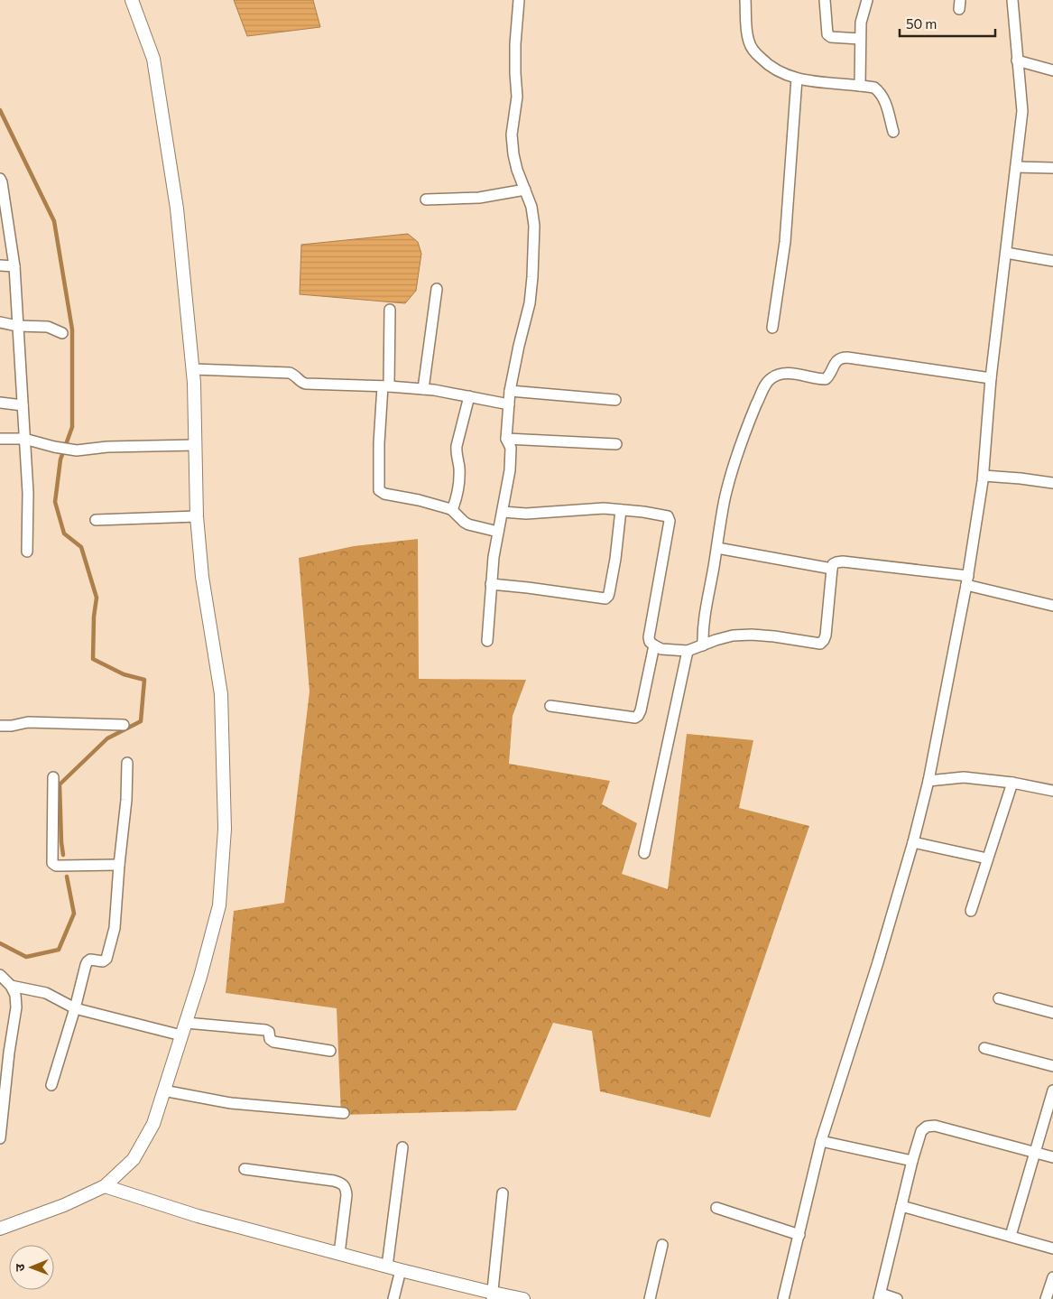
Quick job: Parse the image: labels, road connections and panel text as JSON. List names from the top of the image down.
{
  "scale_bar": "50 m",
  "north": "left"
}
